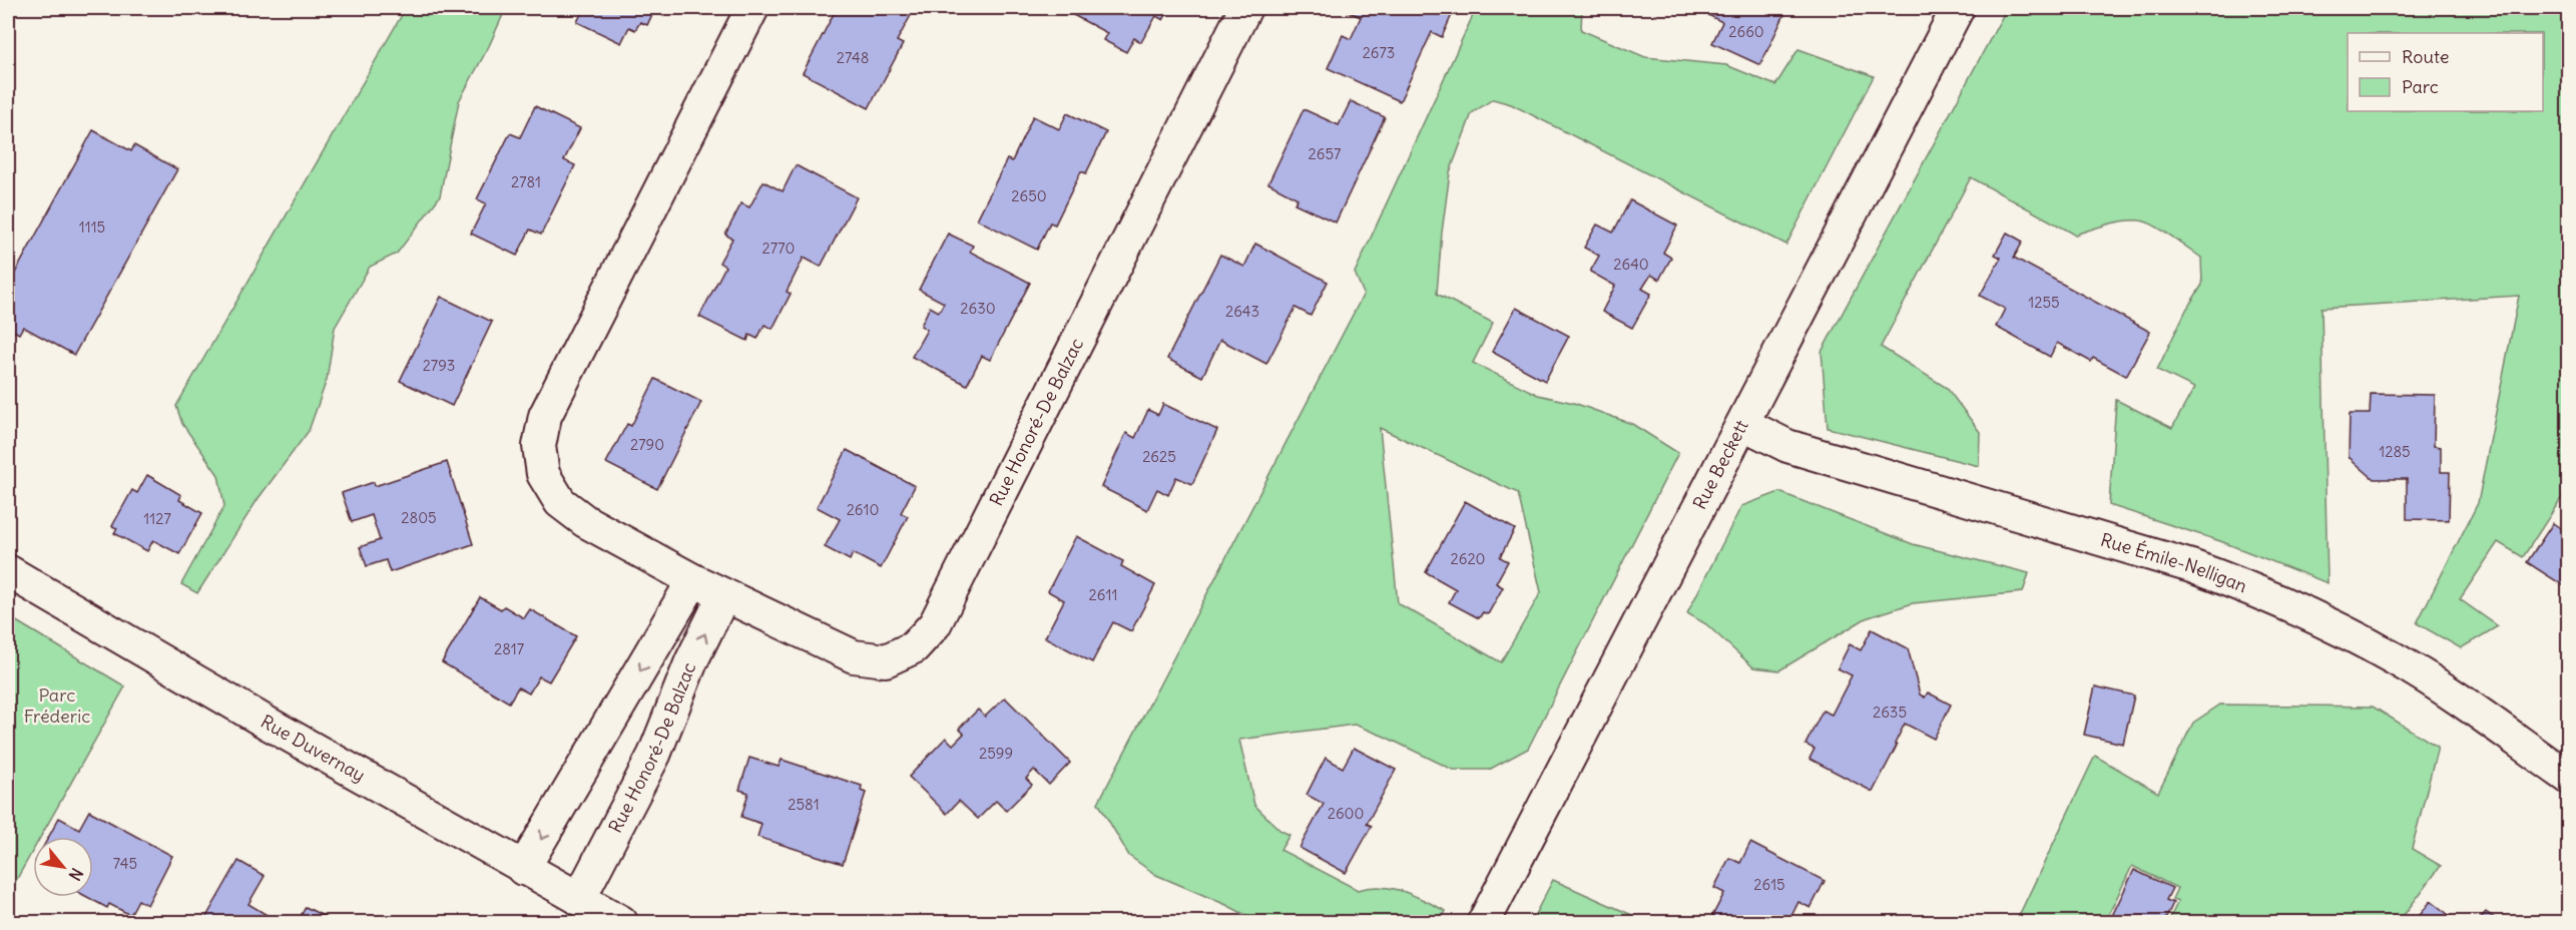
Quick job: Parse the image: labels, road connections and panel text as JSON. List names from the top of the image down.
{
  "streets": {
    "street": [
      "Rue Honoré-De Balzac",
      "Rue Beckett",
      "Rue Émile-Nelligan",
      "Rue Duvernay"
    ]
  },
  "crossings": [
    ["Rue Honoré-De Balzac", "Rue Duvernay"],
    ["Rue Beckett", "Rue Émile-Nelligan"]
  ],
  "parks": ["Parc Fréderic"],
  "house_numbers": [
    "2660",
    "2673",
    "2748",
    "2657",
    "2781",
    "2650",
    "1115",
    "2770",
    "2640",
    "1255",
    "2630",
    "2643",
    "2793",
    "2790",
    "1285",
    "2625",
    "2610",
    "2805",
    "1127",
    "2620",
    "2611",
    "2817",
    "2635",
    "2599",
    "2581",
    "2600",
    "745",
    "2615"
  ],
  "legend": ["Route", "Parc"],
  "north": "bottom right"
}
